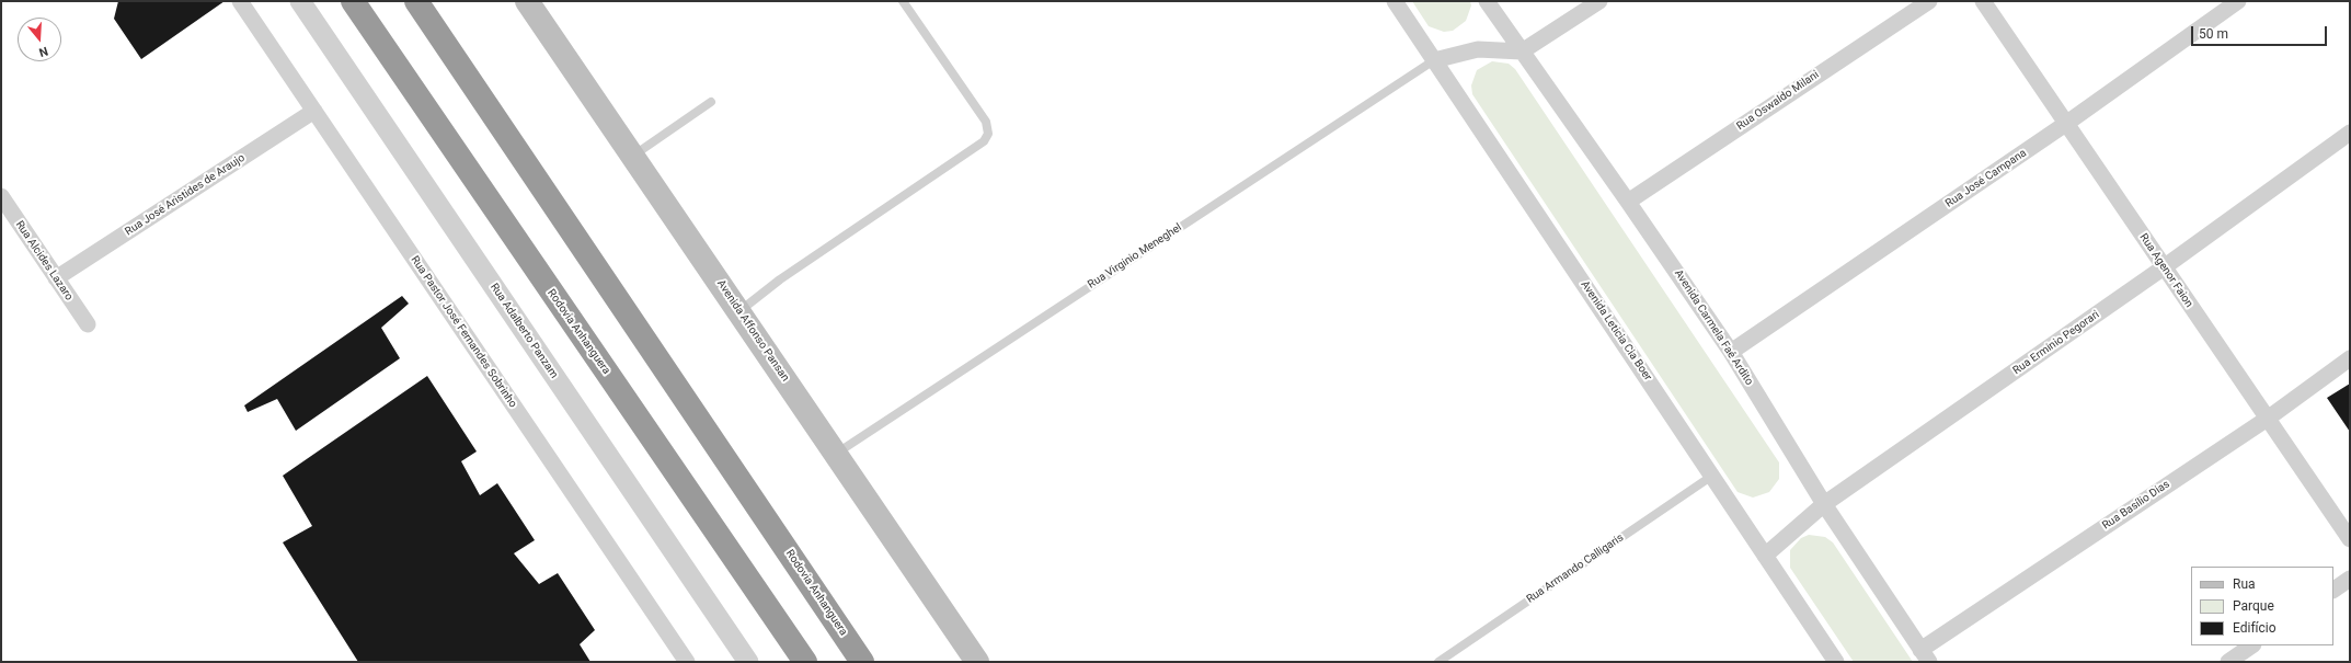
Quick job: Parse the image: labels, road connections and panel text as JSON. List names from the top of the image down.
{
  "streets": {
    "highway": ["Rodovia Anhanguera"],
    "main road": ["Avenida Affonso Pansan"],
    "street": [
      "Rua Oswaldo Milani",
      "Rua José Campana",
      "Rua José Aristides de Araujo",
      "Rua Alcides Lazaro",
      "Rua Agenor Faion",
      "Avenida Carmela Faé Ardito",
      "Rua Adalberto Panzam",
      "Avenida Leticia Cia Boer",
      "Rua Pastor José Fernandes Sobrinho",
      "Rua Erminio Pegorari",
      "Rua Basílio Dias"
    ],
    "lane": ["Rua Virginio Meneghel", "Rua Armando Calligaris"]
  },
  "crossings": [
    ["Rua Oswaldo Milani", "Avenida Carmela Faé Ardito"],
    ["Rua José Campana", "Rua Agenor Faion"],
    ["Rua José Campana", "Avenida Carmela Faé Ardito"],
    ["Rua José Aristides de Araujo", "Rua Alcides Lazaro"],
    ["Rua José Aristides de Araujo", "Rua Pastor José Fernandes Sobrinho"],
    ["Rua Virginio Meneghel", "Avenida Affonso Pansan"],
    ["Rua Virginio Meneghel", "Avenida Leticia Cia Boer"],
    ["Rua Agenor Faion", "Rua Erminio Pegorari"],
    ["Rua Agenor Faion", "Rua Basílio Dias"],
    ["Avenida Carmela Faé Ardito", "Rua Erminio Pegorari"],
    ["Avenida Carmela Faé Ardito", "Rua Basílio Dias"],
    ["Avenida Leticia Cia Boer", "Rua Erminio Pegorari"],
    ["Avenida Leticia Cia Boer", "Rua Armando Calligaris"]
  ],
  "legend": ["Rua", "Parque", "Edifício"],
  "scale_bar": "50 m",
  "north": "bottom"
}
